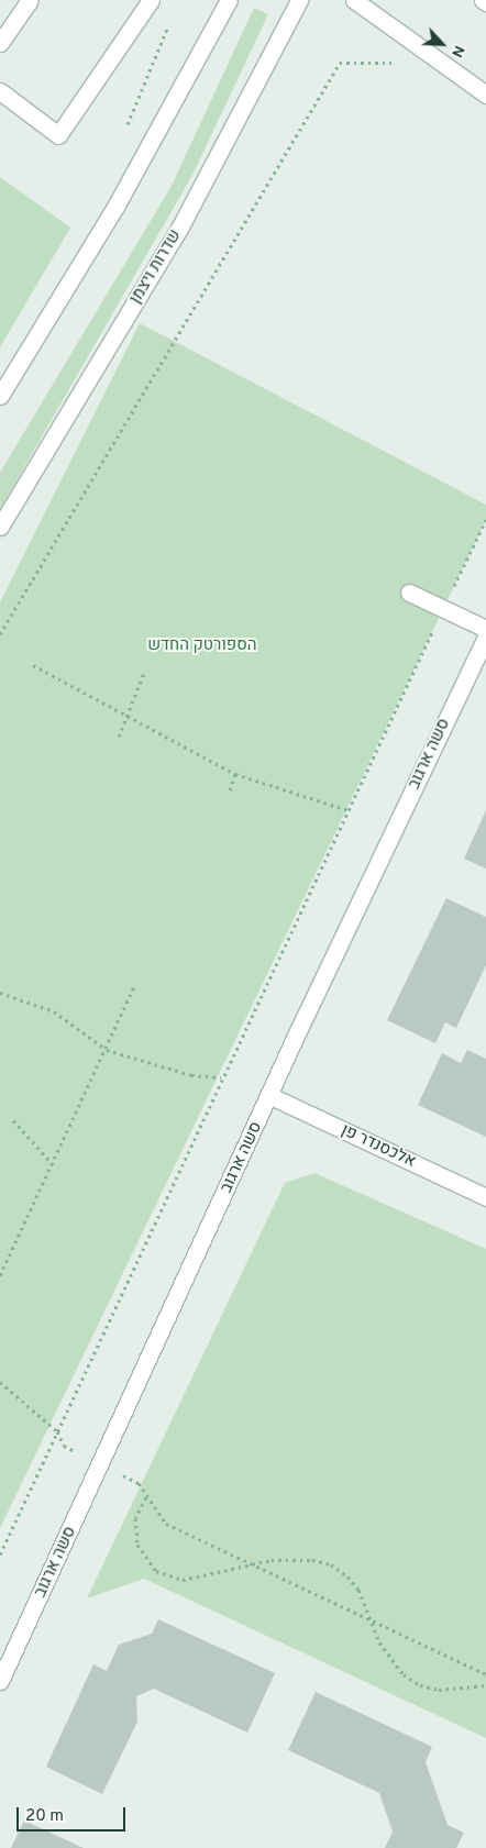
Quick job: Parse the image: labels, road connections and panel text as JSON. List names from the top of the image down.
{
  "streets": {
    "street": ["שדרות ויצמן", "סשה ארגוב", "אלכסנדר פן"]
  },
  "crossings": [
    ["סשה ארגוב", "אלכסנדר פן"]
  ],
  "parks": ["הספורטק החדש"],
  "scale_bar": "20 m",
  "north": "bottom right"
}
